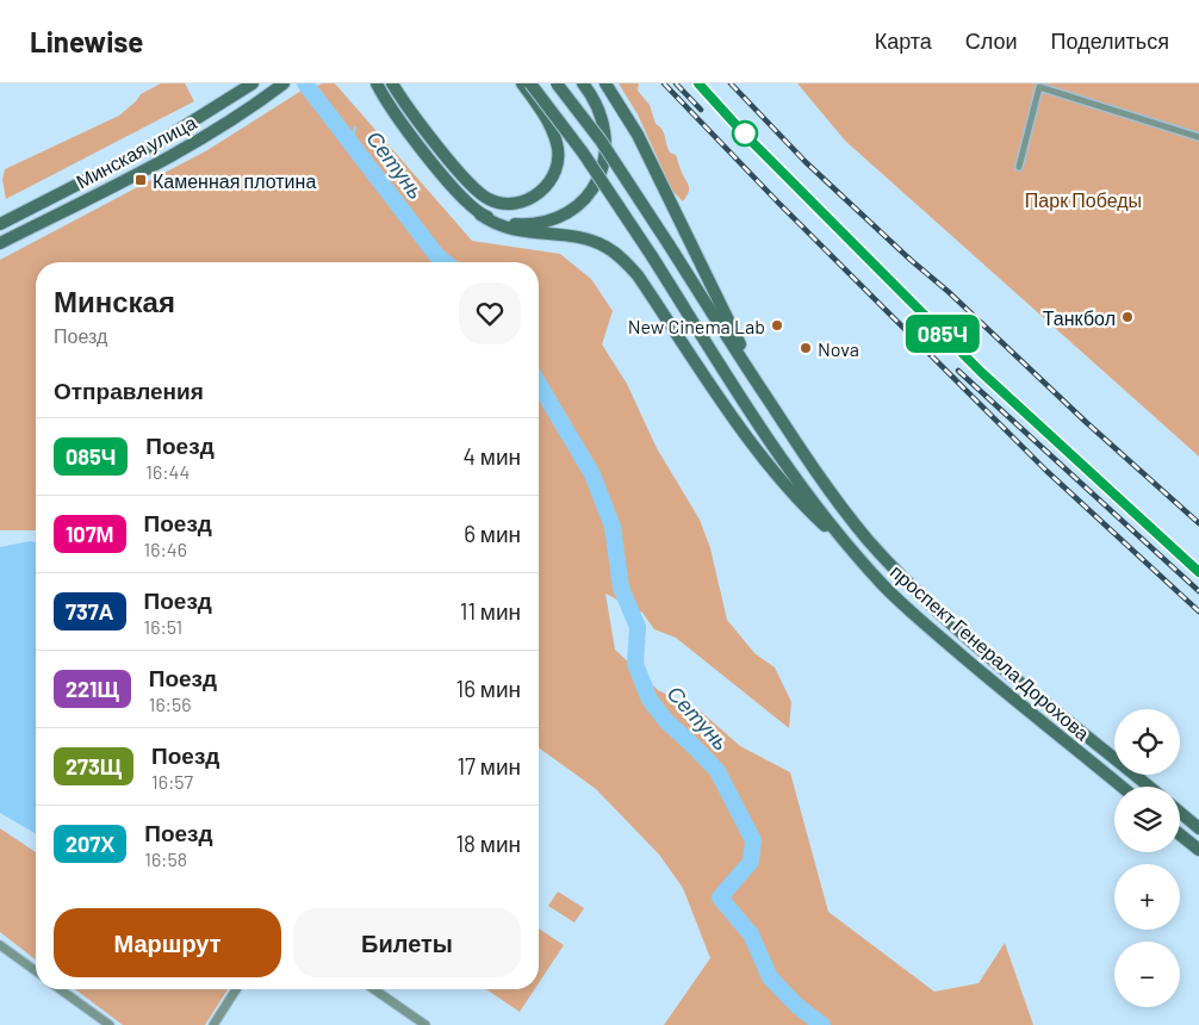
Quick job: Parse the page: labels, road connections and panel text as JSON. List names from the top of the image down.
{
  "streets": {
    "main road": ["Минская улица", "проспект Генерала Дорохова"]
  },
  "water": ["Сетунь"],
  "parks": ["Парк Победы"],
  "places": {
    "transit": ["Каменная плотина"],
    "other": ["Танкбол", "New Cinema Lab", "Nova"]
  },
  "page": {
    "header": "Linewise",
    "nav": ["Карта", "Слои", "Поделиться"],
    "on_map": "085Ч",
    "heading": [
      ["Минская", "Поезд"],
      "Отправления"
    ],
    "list": [
      {
        "mark": "085Ч",
        "name": "Поезд",
        "note": "16:44",
        "value": "4 мин"
      },
      {
        "mark": "107М",
        "name": "Поезд",
        "note": "16:46",
        "value": "6 мин"
      },
      {
        "mark": "737А",
        "name": "Поезд",
        "note": "16:51",
        "value": "11 мин"
      },
      {
        "mark": "221Щ",
        "name": "Поезд",
        "note": "16:56",
        "value": "16 мин"
      },
      {
        "mark": "273Щ",
        "name": "Поезд",
        "note": "16:57",
        "value": "17 мин"
      },
      {
        "mark": "207Х",
        "name": "Поезд",
        "note": "16:58",
        "value": "18 мин"
      }
    ],
    "map_buttons": ["+", "−"],
    "buttons": ["Маршрут", "Билеты"]
  }
}
